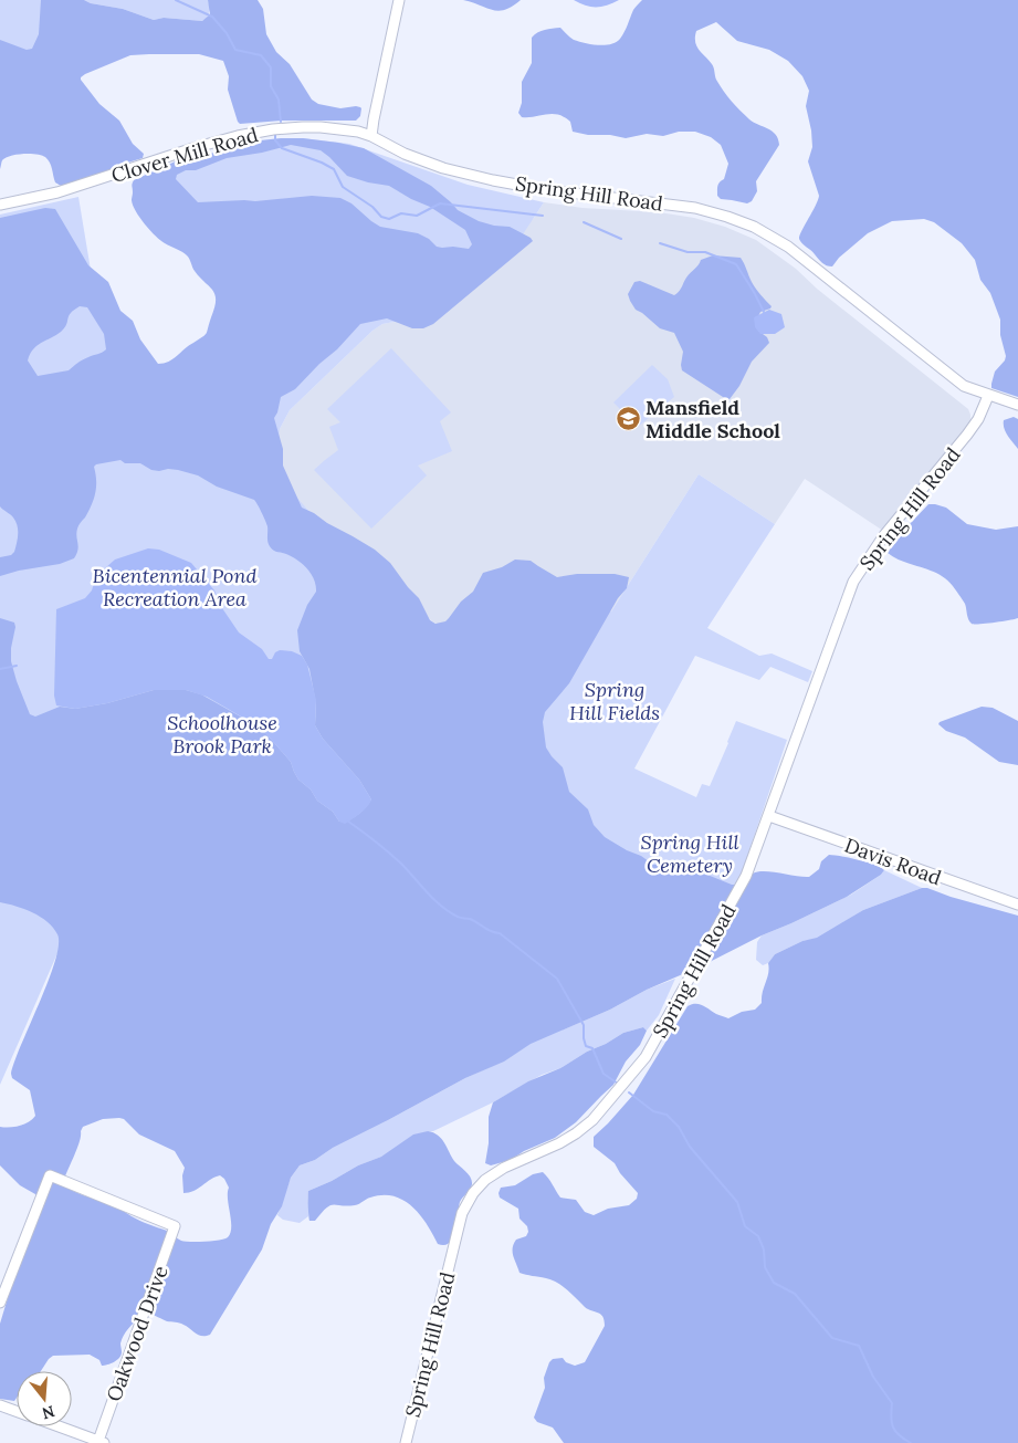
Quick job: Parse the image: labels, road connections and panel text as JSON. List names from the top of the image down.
{
  "streets": {
    "street": [
      "Clover Mill Road",
      "Spring Hill Road",
      "Davis Road",
      "Oakwood Drive"
    ]
  },
  "crossings": [
    ["Clover Mill Road", "Spring Hill Road"],
    ["Spring Hill Road", "Davis Road"]
  ],
  "parks": [
    "Bicentennial Pond Recreation Area",
    "Spring Hill Fields",
    "Schoolhouse Brook Park",
    "Spring Hill Cemetery"
  ],
  "places": {
    "school or university": ["Mansfield Middle School"]
  },
  "north": "bottom"
}
